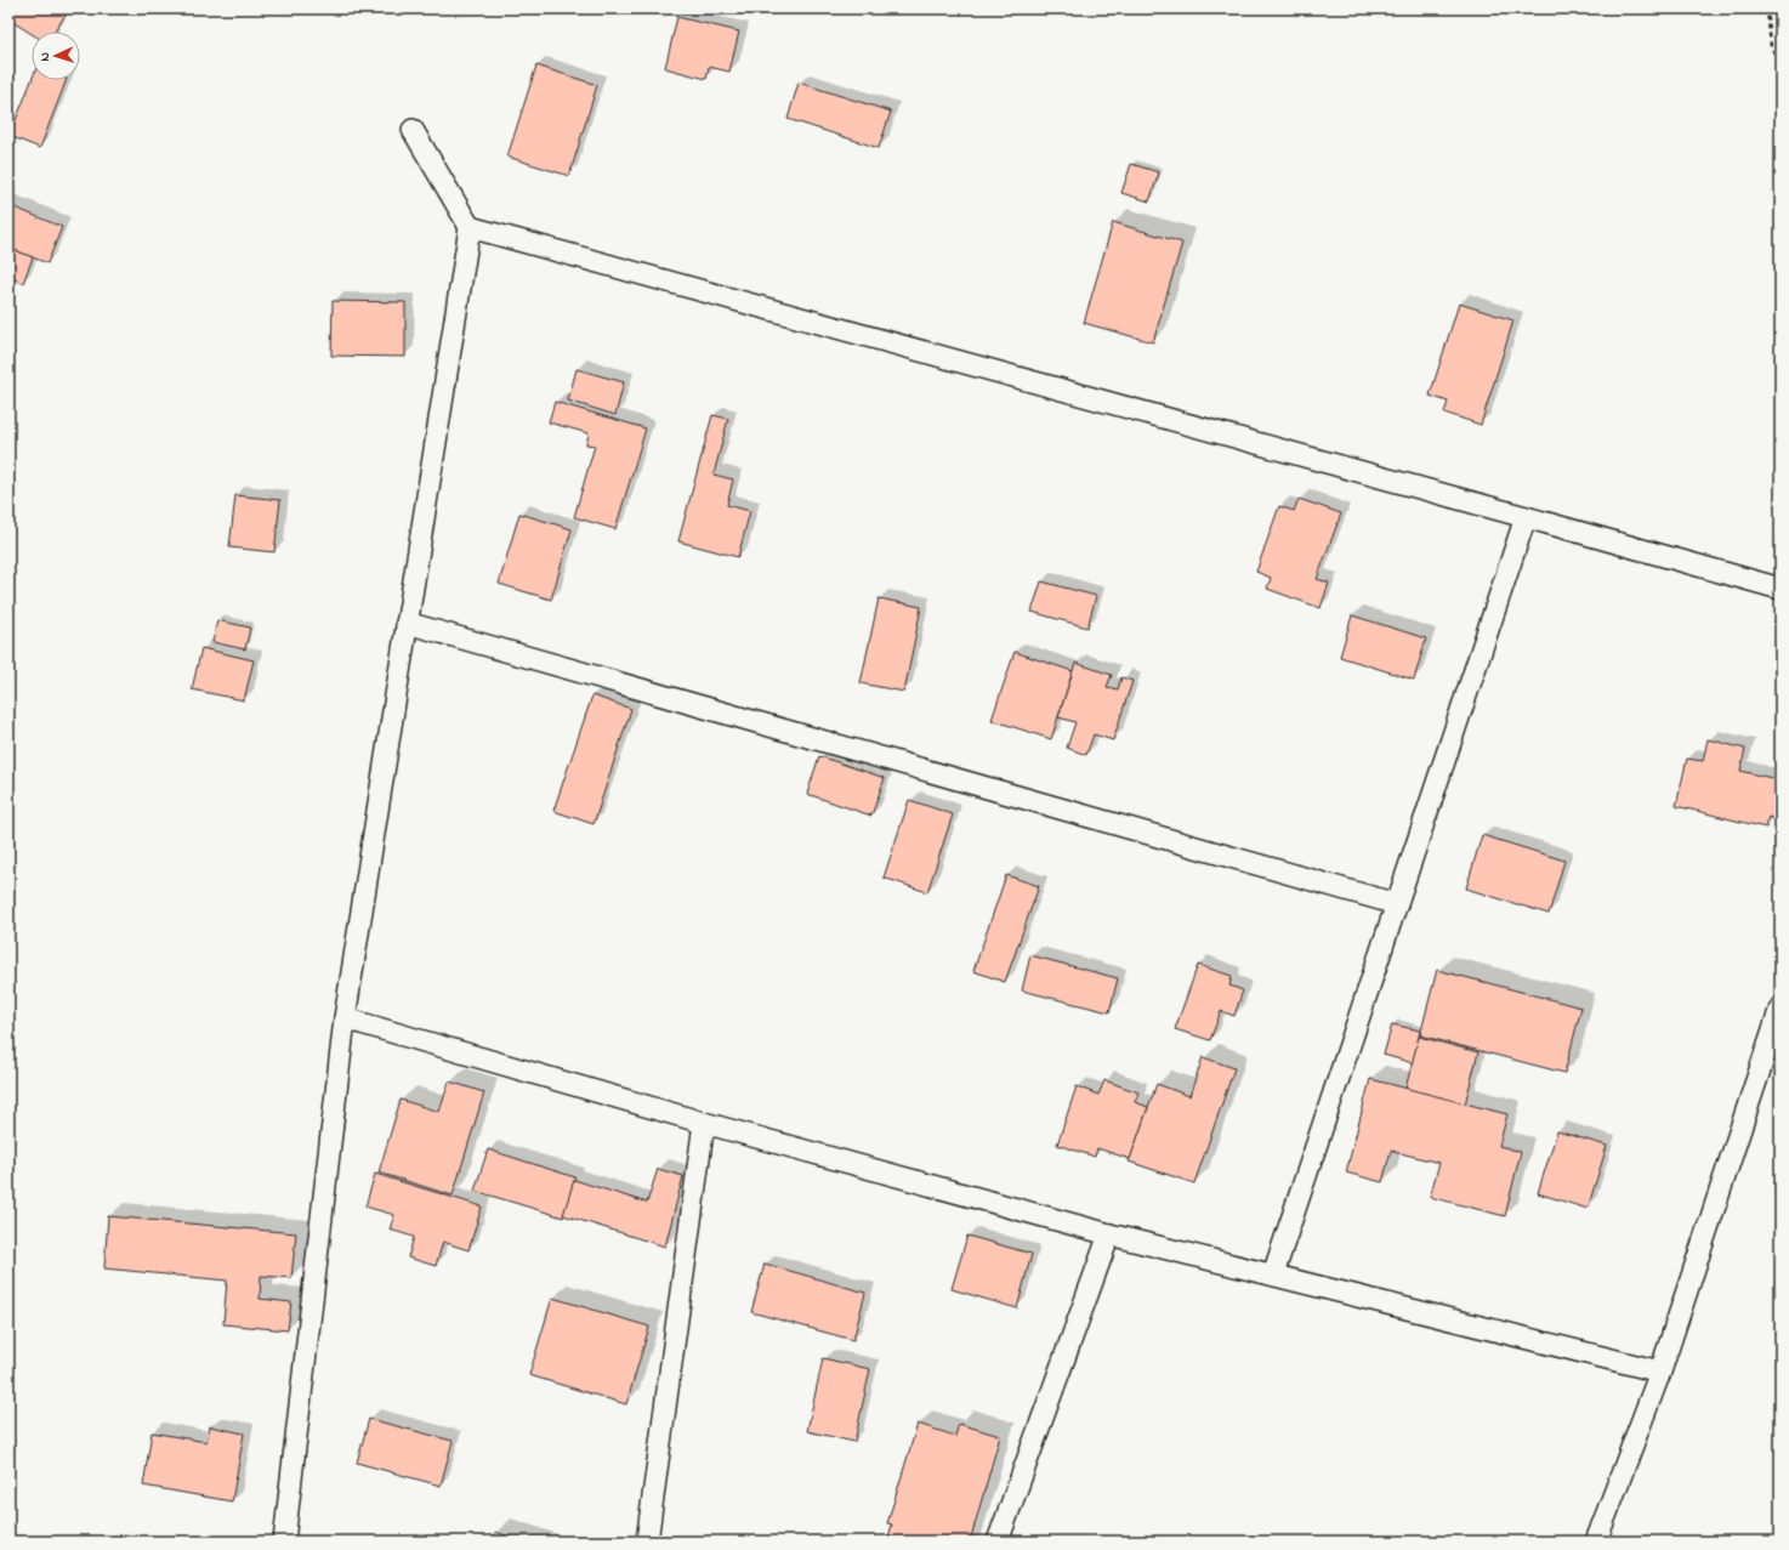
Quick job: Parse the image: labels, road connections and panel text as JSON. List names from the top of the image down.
{
  "north": "left"
}
